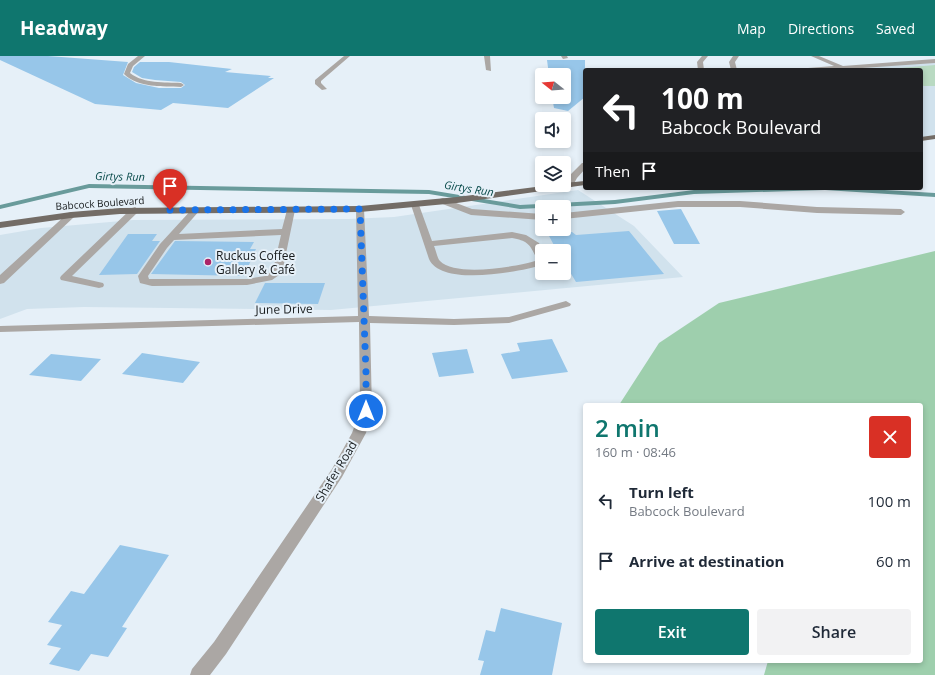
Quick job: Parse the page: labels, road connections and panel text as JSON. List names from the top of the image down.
{
  "streets": {
    "main road": ["Babcock Boulevard"],
    "street": ["June Drive", "Shafer Road"]
  },
  "crossings": [
    ["Babcock Boulevard", "Shafer Road"],
    ["June Drive", "Shafer Road"]
  ],
  "water": ["Girtys Run"],
  "places": ["Ruckus Coffee Gallery & Café"],
  "north": "left",
  "page": {
    "header": "Headway",
    "nav": ["Map", "Directions", "Saved"],
    "map_buttons": ["+", "−"],
    "turn": ["100 m", "Babcock Boulevard"],
    "then": "Then",
    "heading": ["2 min", "160 m · 08:46"],
    "list": [
      {
        "name": "Turn left",
        "note": "Babcock Boulevard",
        "value": "100 m"
      },
      {
        "name": "Arrive at destination",
        "value": "60 m"
      }
    ],
    "buttons": ["Exit", "Share"]
  }
}
